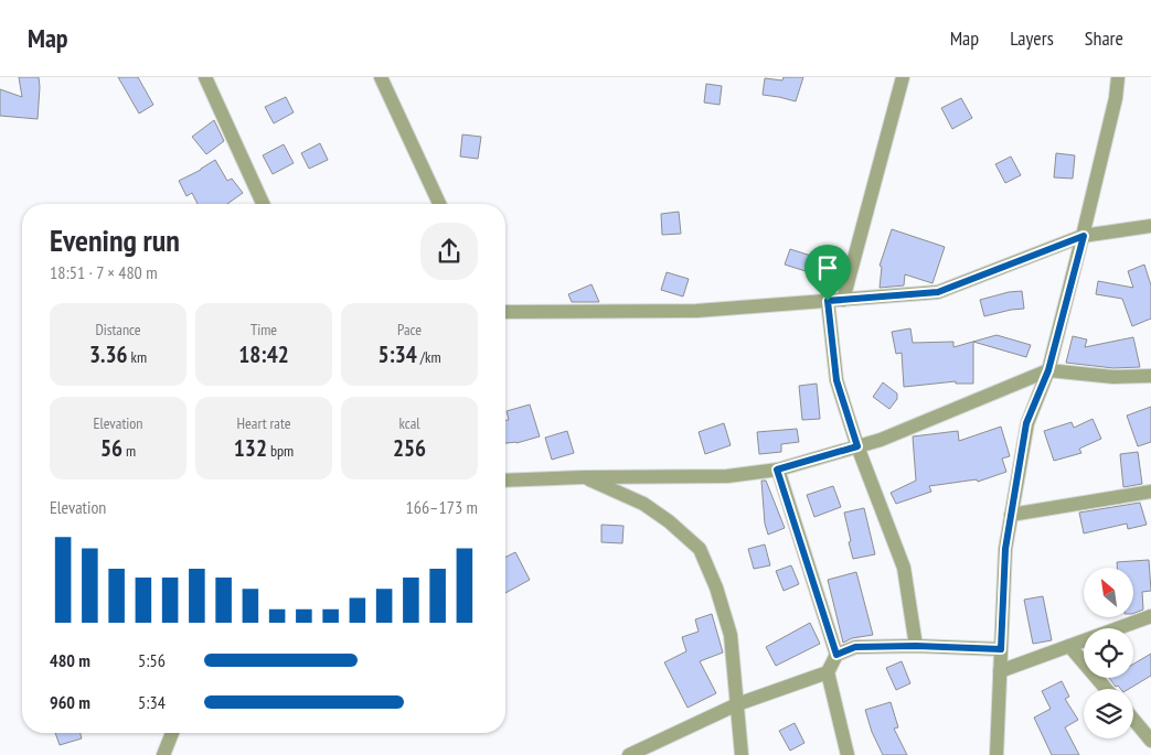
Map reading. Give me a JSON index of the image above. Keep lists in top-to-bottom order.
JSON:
{
  "north": "top left",
  "page": {
    "header": "Map",
    "nav": ["Map", "Layers", "Share"],
    "heading": ["Evening run", "18:51 · 7 × 480 m"],
    "stats": [
      ["Distance", "3.36 km"],
      ["Time", "18:42"],
      ["Pace", "5:34 /km"],
      ["Elevation", "56 m"],
      ["Heart rate", "132 bpm"],
      ["kcal", "256"]
    ],
    "chart": ["Elevation", "166–173 m"],
    "list": [
      {
        "name": "480 m",
        "note": "5:56"
      },
      {
        "name": "960 m",
        "note": "5:34"
      }
    ]
  }
}
